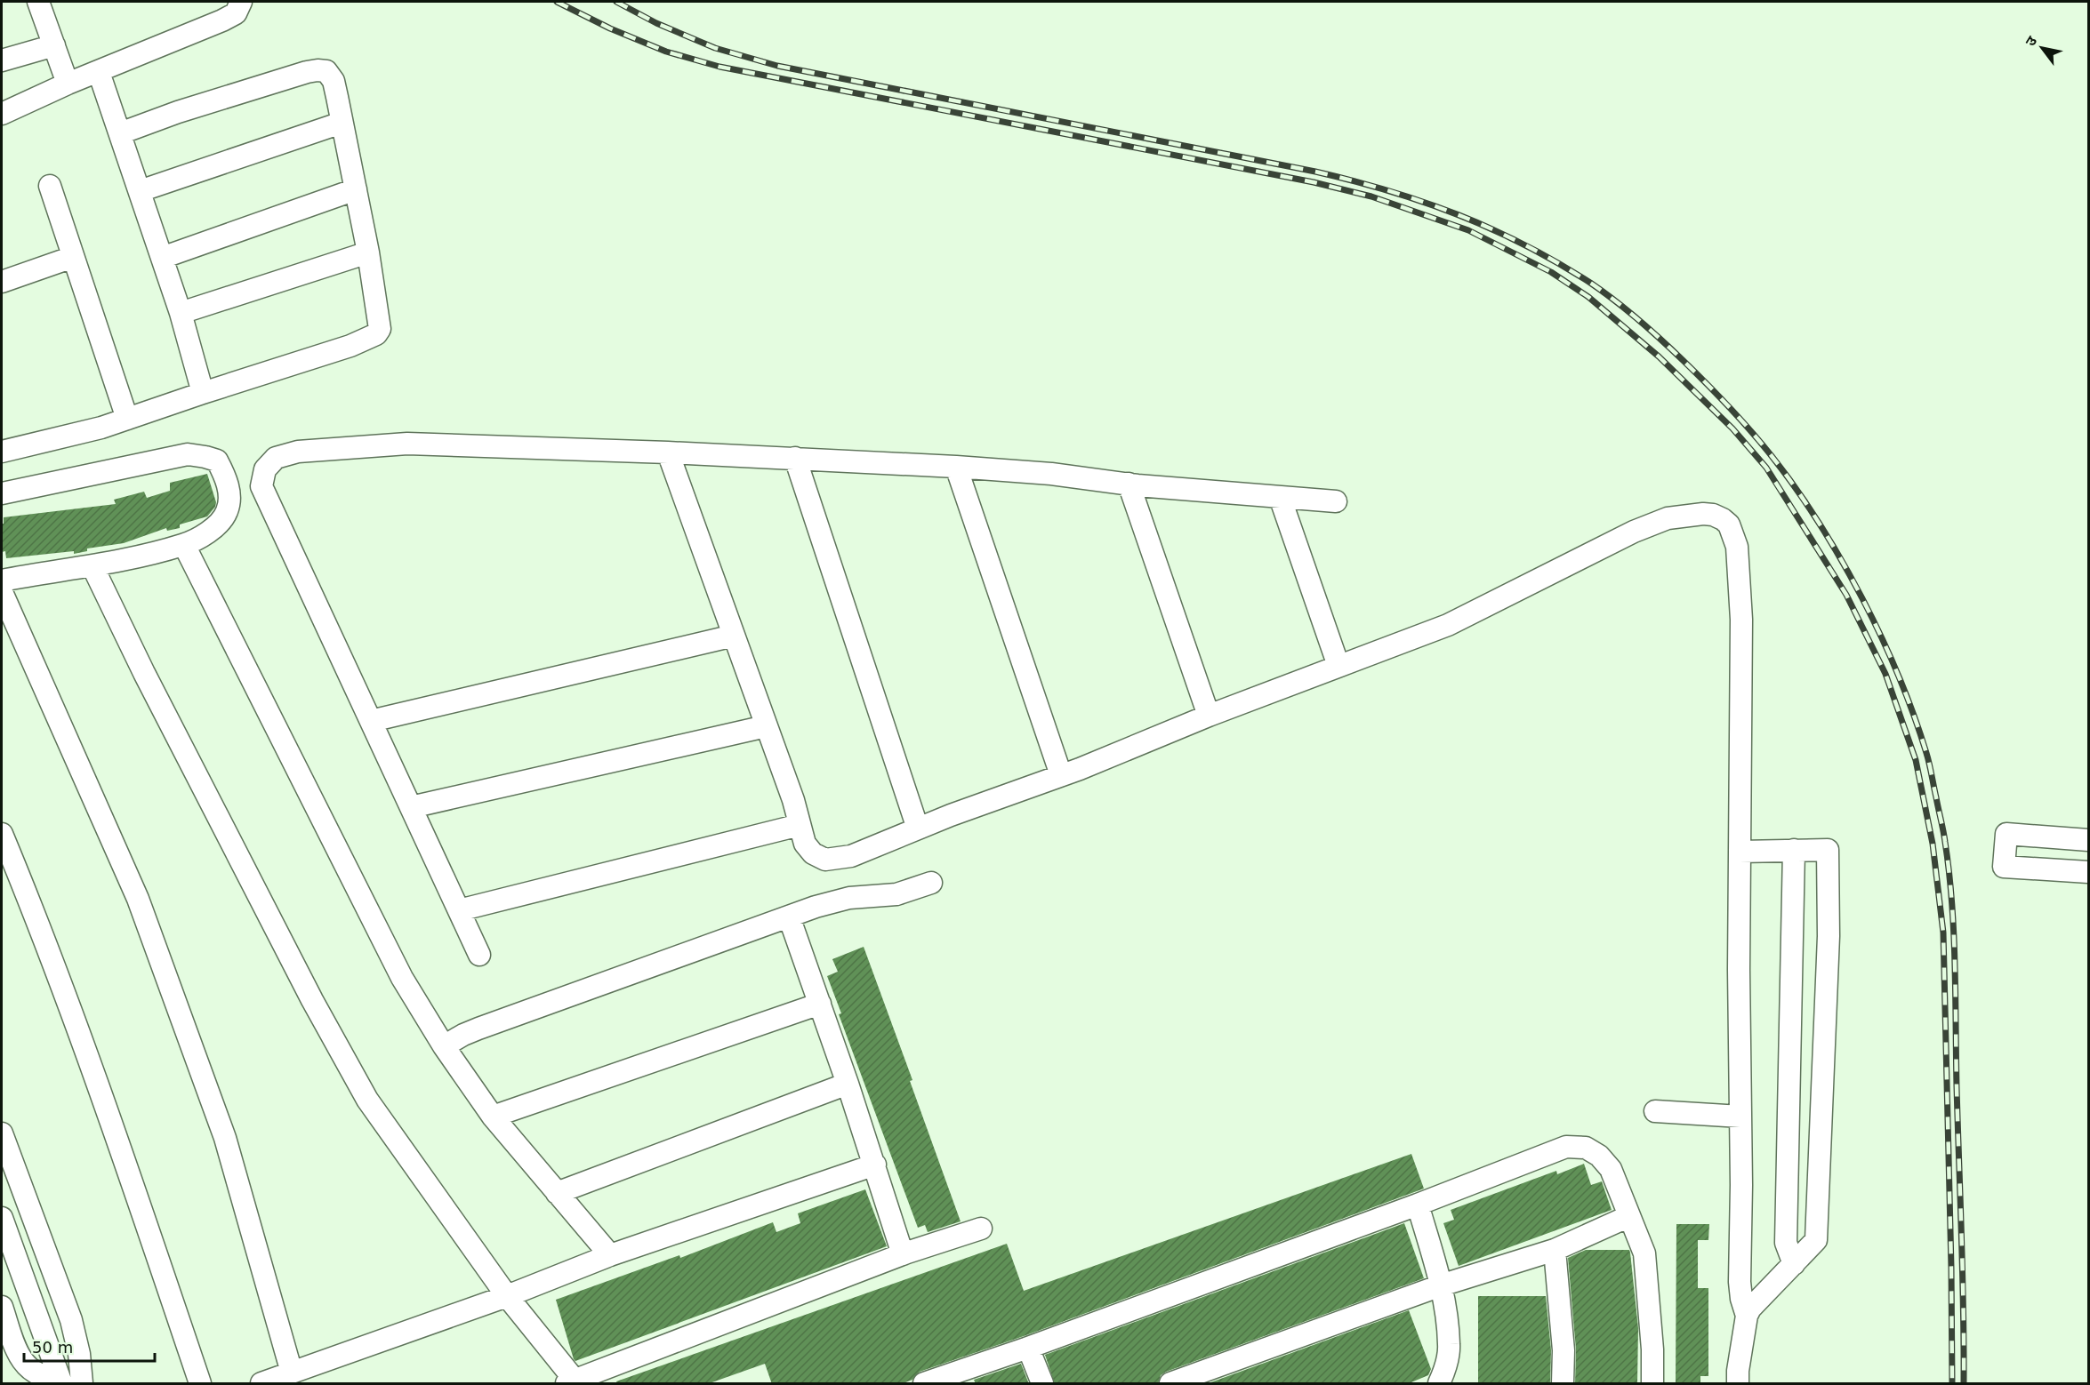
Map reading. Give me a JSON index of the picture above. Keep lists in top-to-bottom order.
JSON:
{
  "scale_bar": "50 m",
  "north": "top left"
}
